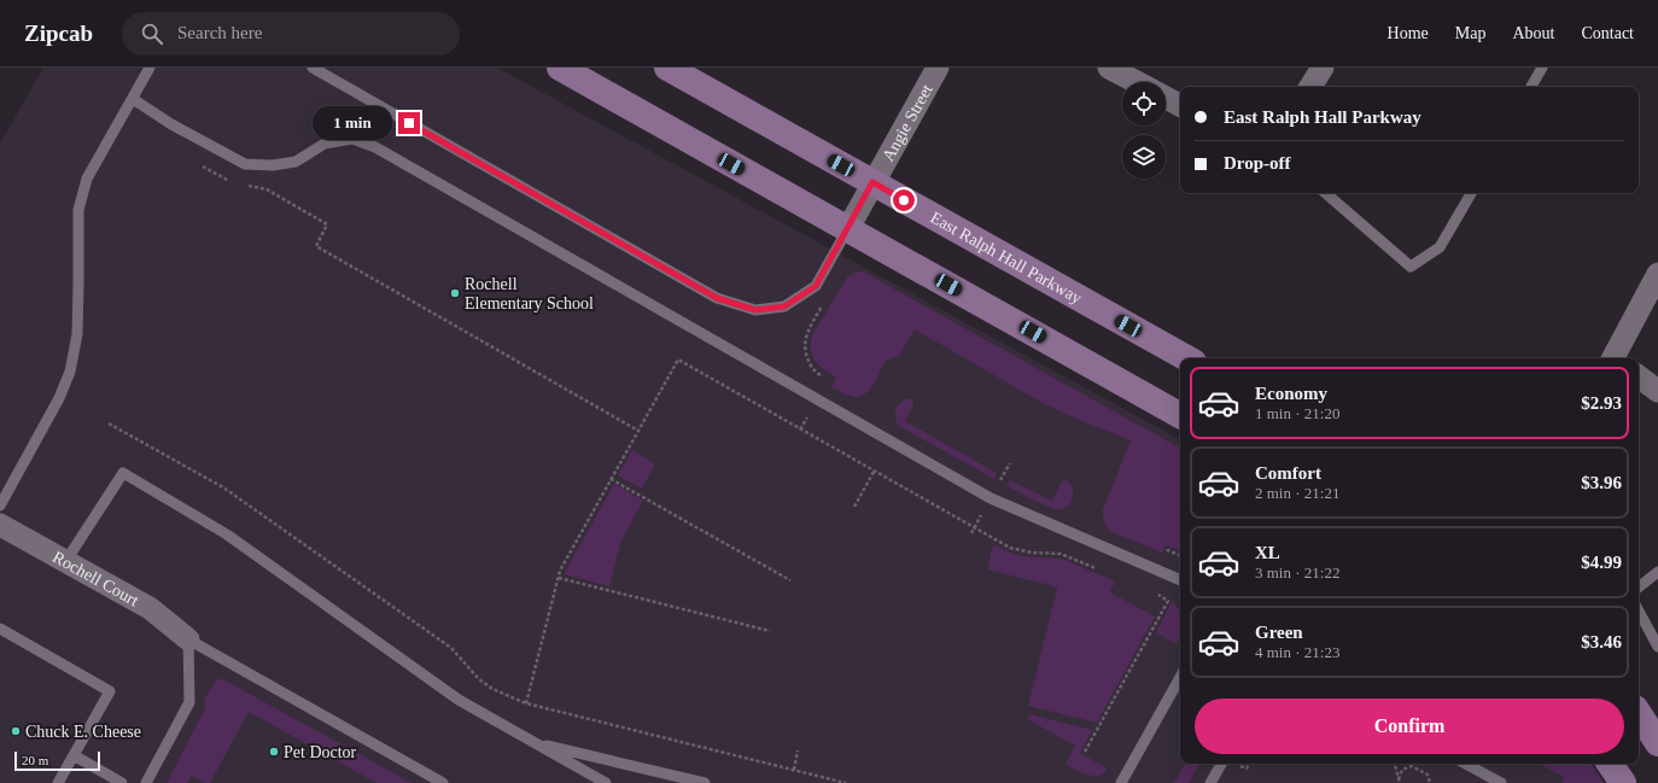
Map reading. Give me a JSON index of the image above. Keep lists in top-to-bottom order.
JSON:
{
  "streets": {
    "main road": ["East Ralph Hall Parkway"],
    "street": ["Angie Street", "Rochell Court"]
  },
  "crossings": [
    ["Angie Street", "East Ralph Hall Parkway"]
  ],
  "places": ["Rochell Elementary School", "Chuck E. Cheese", "Pet Doctor"],
  "scale_bar": "20 m",
  "page": {
    "header": "Zipcab",
    "search": "Search here",
    "nav": [
      "Home",
      "Map",
      "About",
      "Contact"
    ],
    "banner": ["East Ralph Hall Parkway", "Drop-off"],
    "bubble": "1 min",
    "list": [
      {
        "name": "Economy",
        "note": "1 min · 21:20",
        "value": "$2.93"
      },
      {
        "name": "Comfort",
        "note": "2 min · 21:21",
        "value": "$3.96"
      },
      {
        "name": "XL",
        "note": "3 min · 21:22",
        "value": "$4.99"
      },
      {
        "name": "Green",
        "note": "4 min · 21:23",
        "value": "$3.46"
      }
    ],
    "buttons": "Confirm",
    "scale": "20 m"
  }
}
